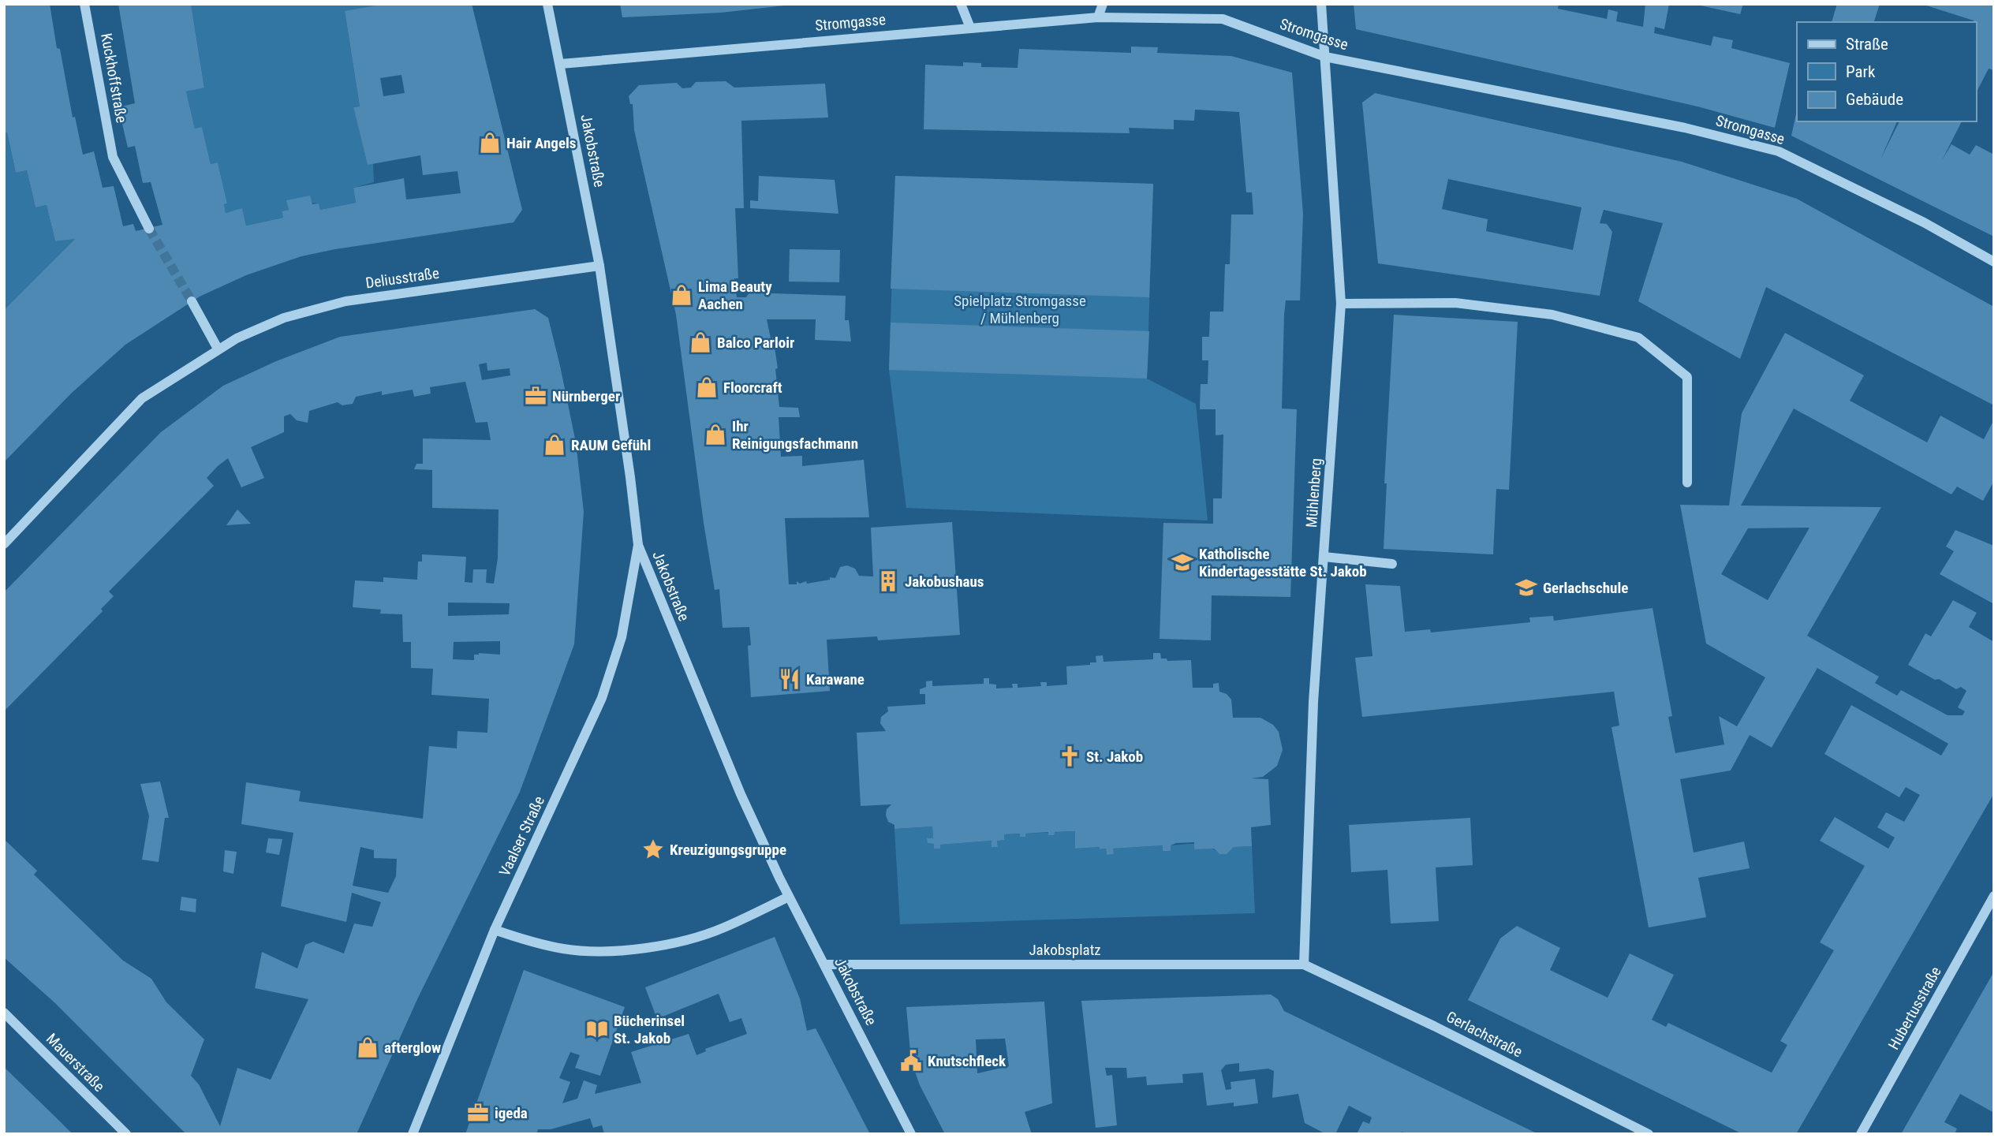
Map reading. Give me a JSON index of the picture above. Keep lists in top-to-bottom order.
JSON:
{
  "streets": {
    "street": [
      "Stromgasse",
      "Kuckhoffstraße",
      "Jakobstraße",
      "Deliusstraße",
      "Mühlenberg",
      "Vaalser Straße",
      "Jakobsplatz",
      "Hubertusstraße",
      "Gerlachstraße",
      "Mauerstraße"
    ]
  },
  "crossings": [
    ["Stromgasse", "Jakobstraße"],
    ["Stromgasse", "Mühlenberg"],
    ["Jakobstraße", "Deliusstraße"],
    ["Jakobstraße", "Vaalser Straße"],
    ["Jakobstraße", "Jakobsplatz"],
    ["Mühlenberg", "Jakobsplatz"],
    ["Mühlenberg", "Gerlachstraße"],
    ["Jakobsplatz", "Gerlachstraße"]
  ],
  "parks": ["Spielplatz Stromgasse / Mühlenberg"],
  "places": {
    "shop": [
      "Hair Angels",
      "Lima Beauty Aachen",
      "Balco Parloir",
      "Floorcraft",
      "Ihr Reinigungsfachmann",
      "RAUM Gefühl",
      "afterglow"
    ],
    "office": ["Nürnberger", "igeda"],
    "school or university": ["Katholische Kindertagesstätte St. Jakob", "Gerlachschule"],
    "building": ["Jakobushaus"],
    "restaurant": ["Karawane"],
    "church": ["St. Jakob"],
    "place": ["Kreuzigungsgruppe"],
    "library": ["Bücherinsel St. Jakob"],
    "public building": ["Knutschfleck"]
  },
  "legend": ["Straße", "Park", "Gebäude"]
}
